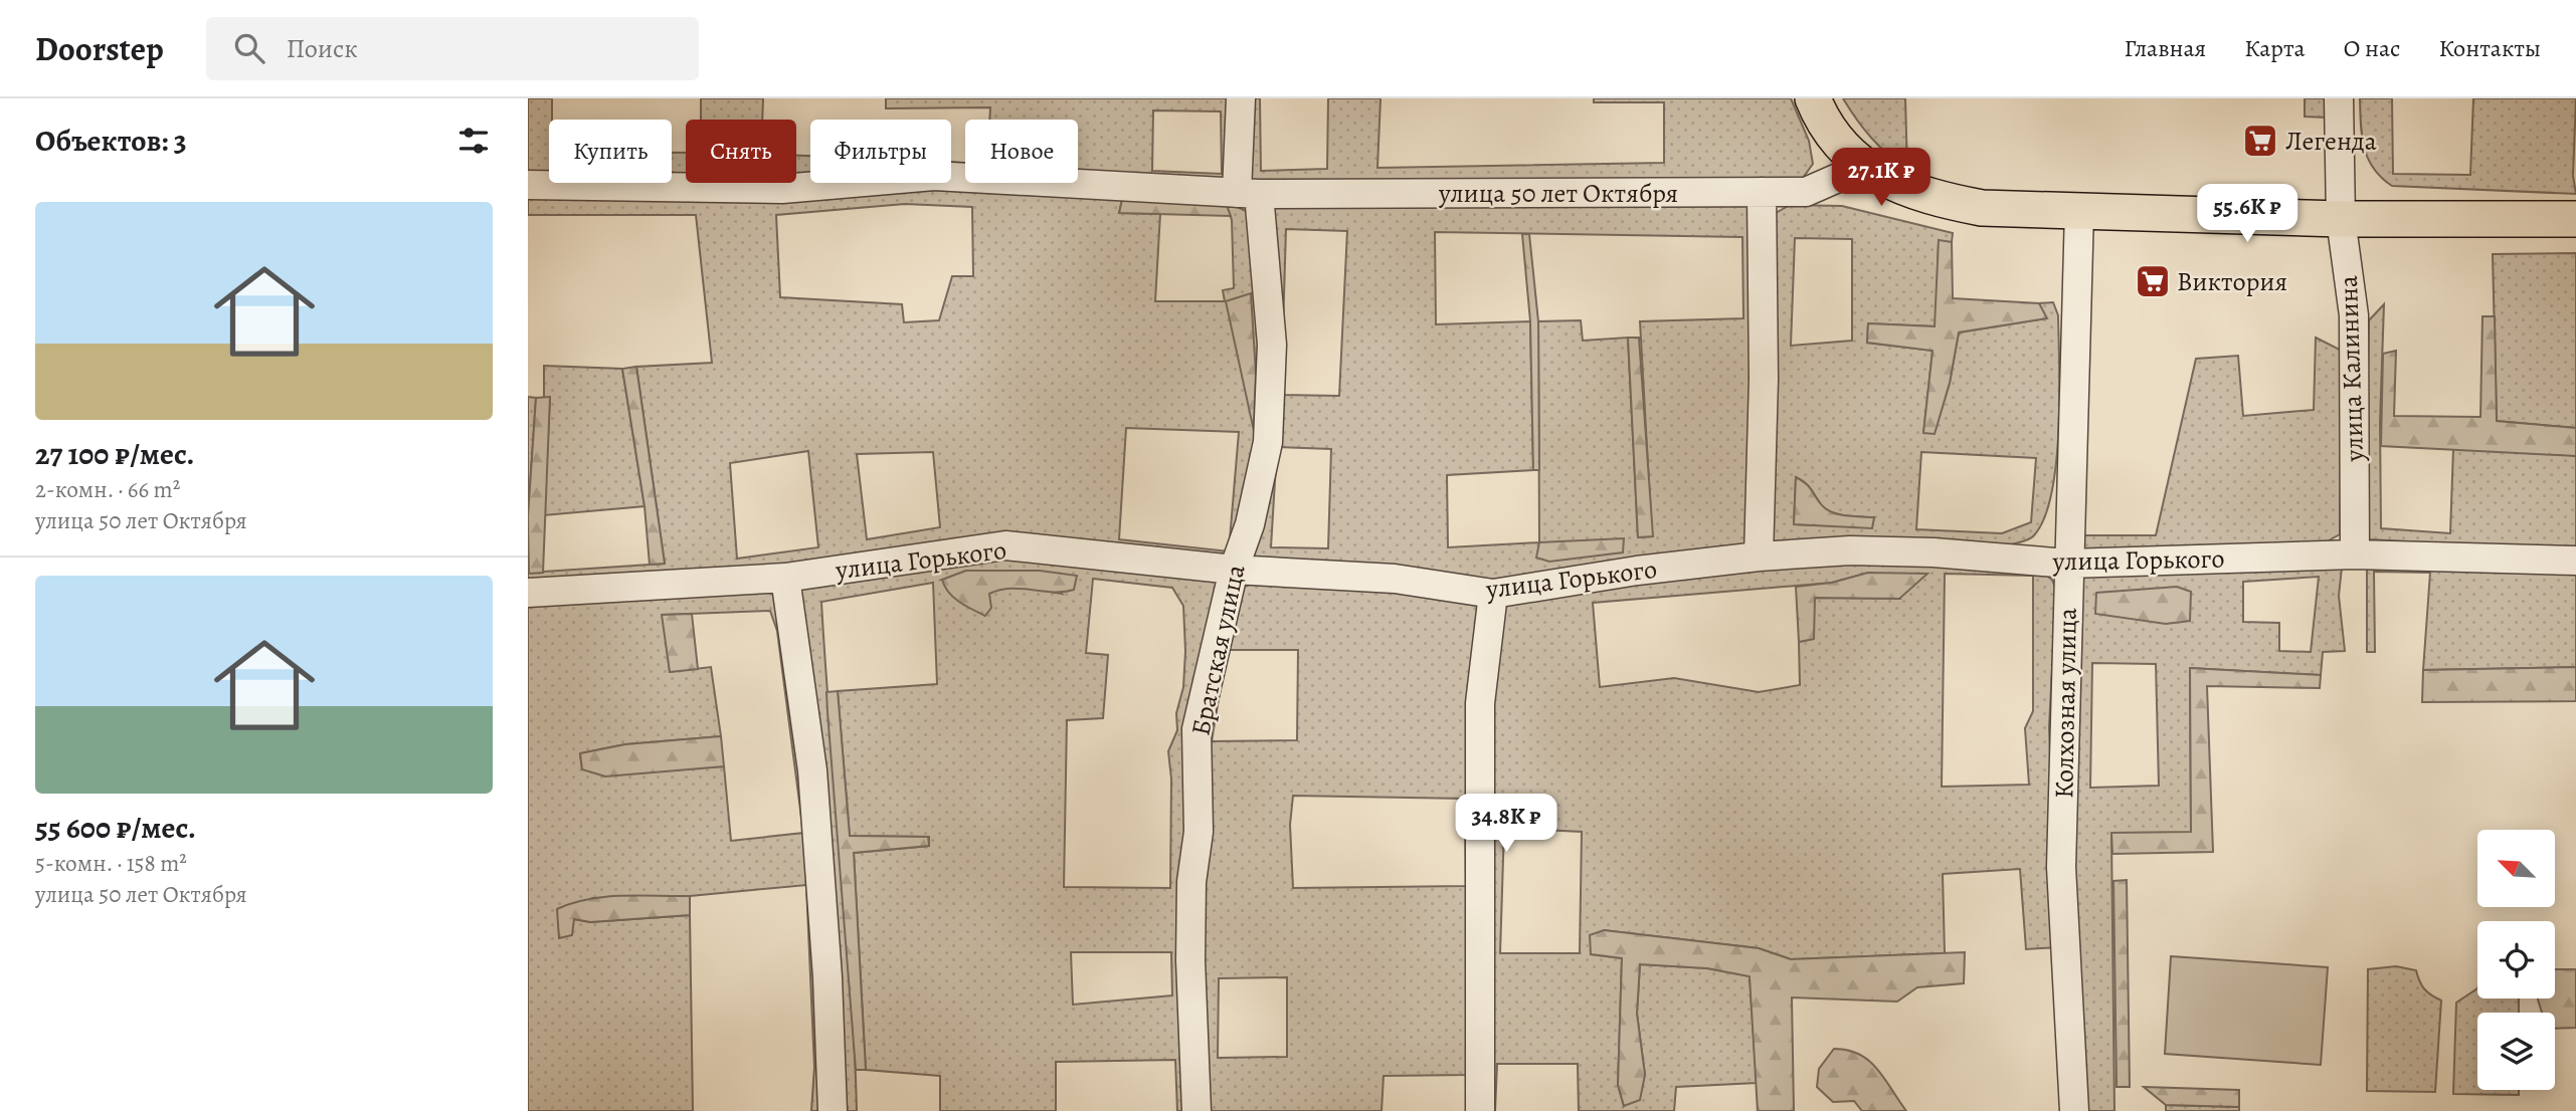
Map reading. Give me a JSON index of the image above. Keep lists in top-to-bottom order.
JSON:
{
  "streets": {
    "street": [
      "улица 50 лет Октября",
      "улица Калинина",
      "улица Горького",
      "Братская улица",
      "Колхозная улица"
    ]
  },
  "crossings": [
    ["улица 50 лет Октября", "Братская улица"],
    ["улица Калинина", "улица Горького"],
    ["улица Горького", "Братская улица"],
    ["улица Горького", "Колхозная улица"]
  ],
  "places": {
    "supermarket": ["Легенда", "Виктория"]
  },
  "north": "top left",
  "page": {
    "header": "Doorstep",
    "search": "Поиск",
    "nav": [
      "Главная",
      "Карта",
      "О нас",
      "Контакты"
    ],
    "heading": "Объектов: 3",
    "chip": [
      "Купить",
      "Снять",
      "Фильтры",
      "Новое"
    ],
    "price": ["27.1K ₽", "55.6K ₽", "34.8K ₽"],
    "list": [
      {
        "name": "27 100 ₽/мес.",
        "note": "2-комн. · 66 m² · улица 50 лет Октября"
      },
      {
        "name": "55 600 ₽/мес.",
        "note": "5-комн. · 158 m² · улица 50 лет Октября"
      }
    ]
  }
}
